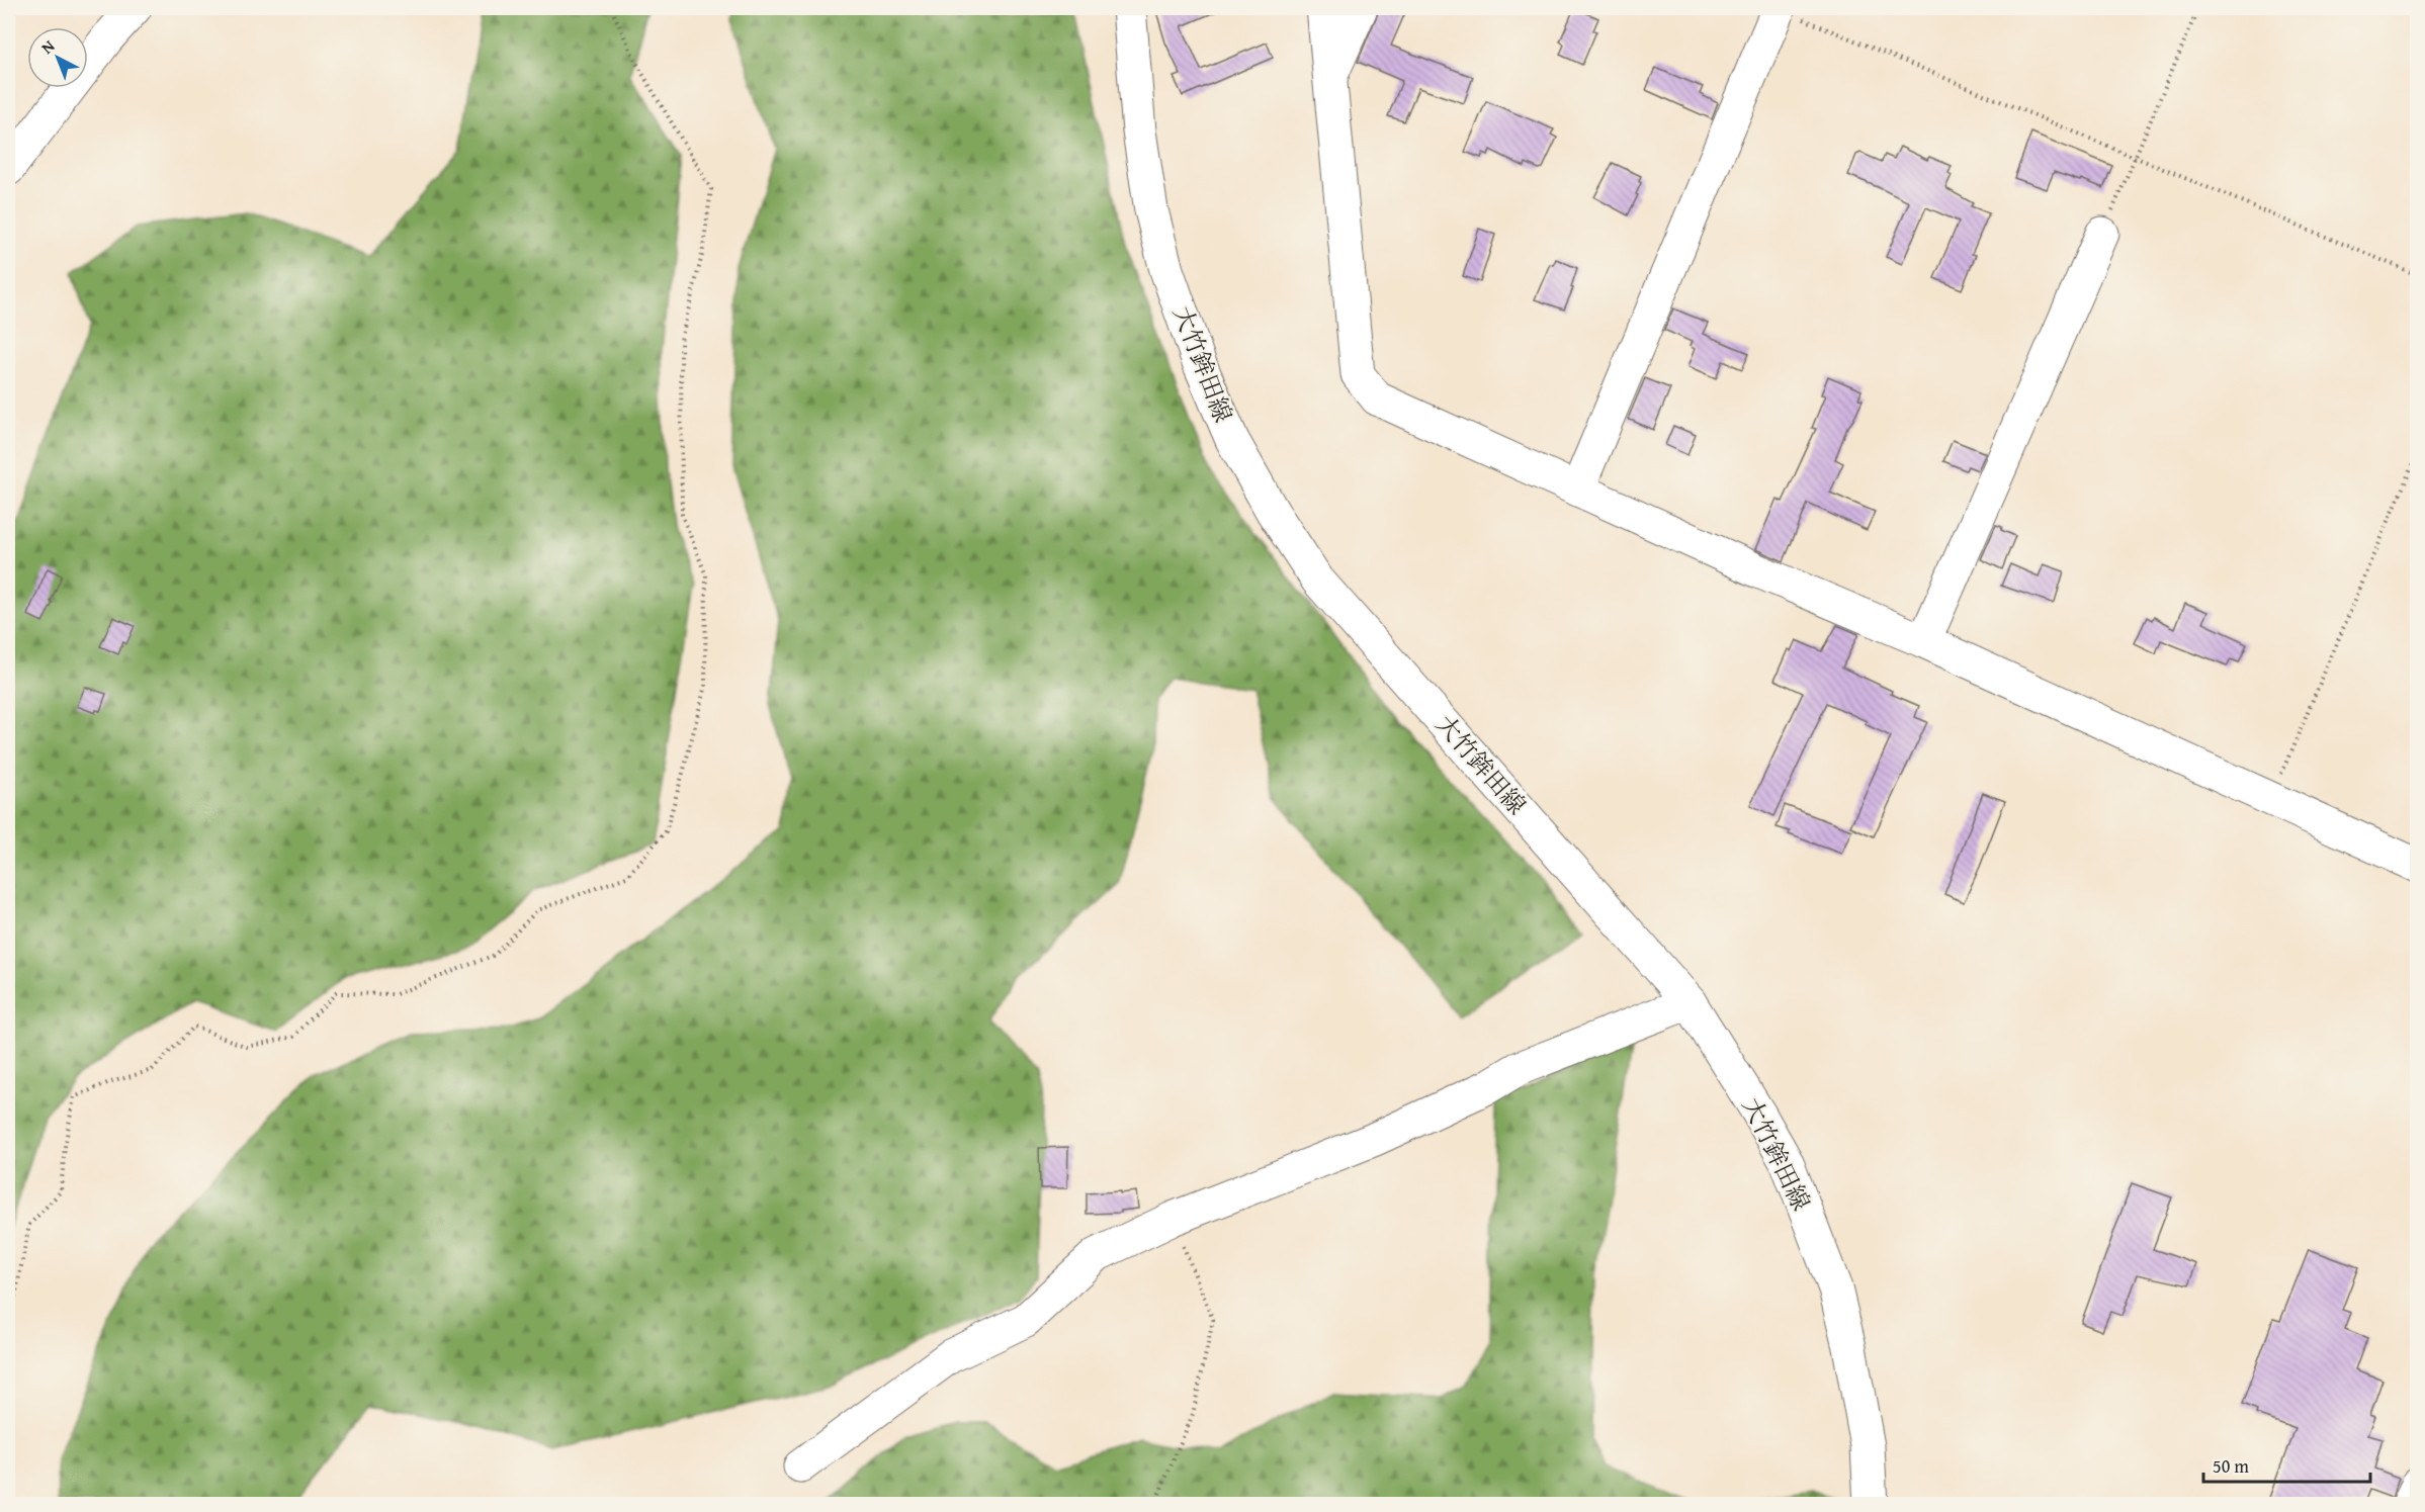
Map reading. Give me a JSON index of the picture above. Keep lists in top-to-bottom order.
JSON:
{
  "streets": {
    "street": ["大竹鉾田線"]
  },
  "scale_bar": "50 m",
  "north": "top left"
}
